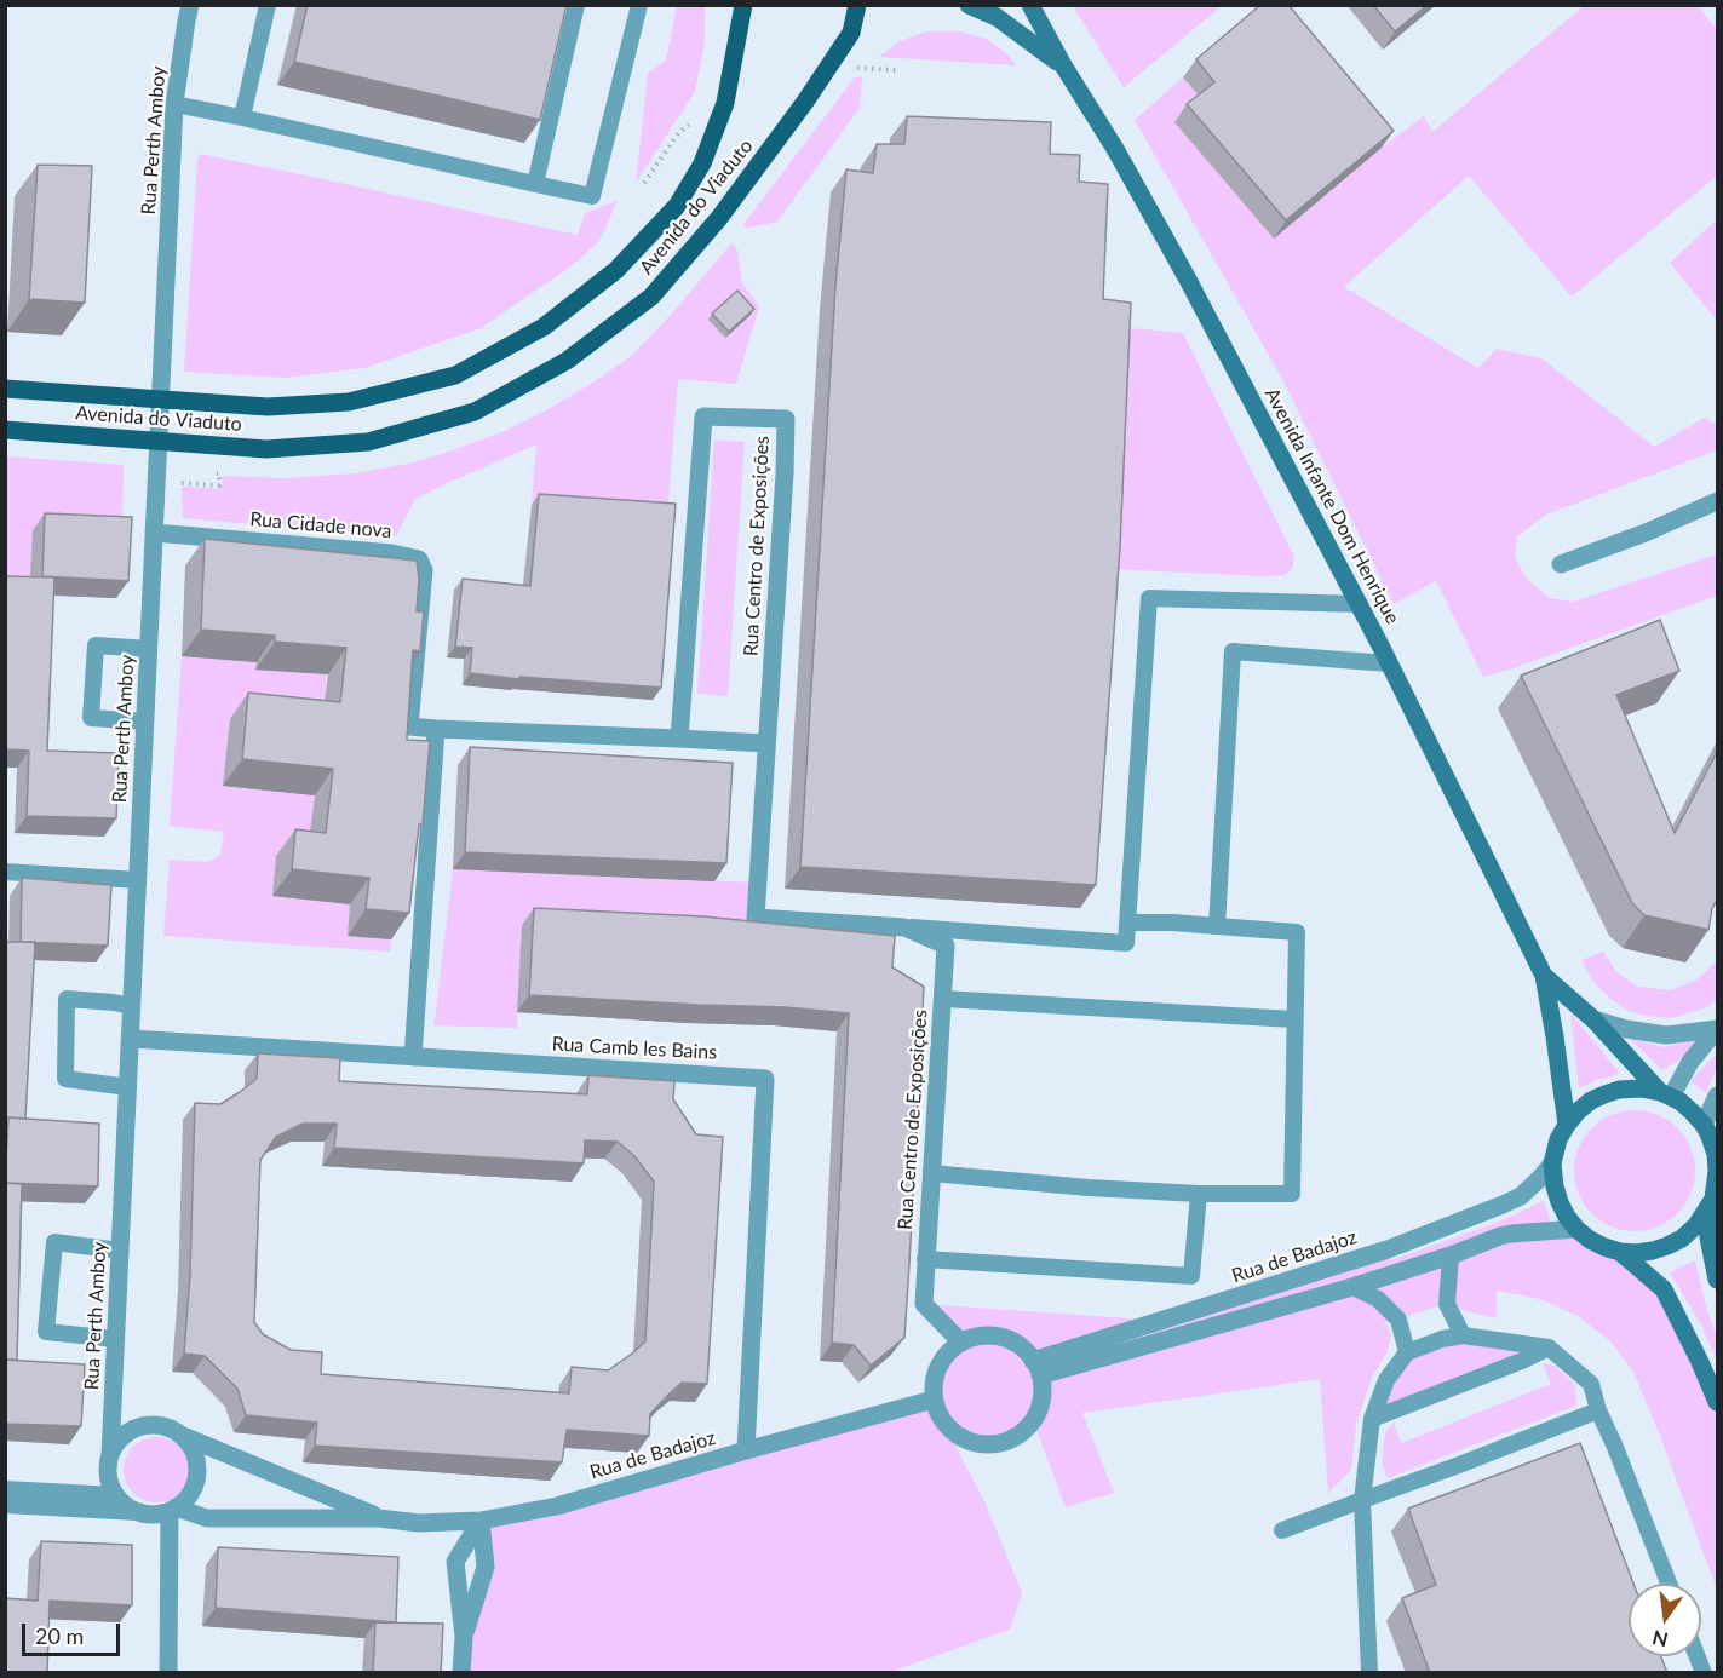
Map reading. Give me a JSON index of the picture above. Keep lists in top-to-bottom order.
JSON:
{
  "streets": {
    "main road": ["Avenida do Viaduto", "Avenida Infante Dom Henrique"],
    "street": [
      "Rua Perth Amboy",
      "Rua Cidade nova",
      "Rua Centro de Exposições",
      "Rua Camb les Bains",
      "Rua de Badajoz"
    ]
  },
  "crossings": [
    ["Rua Perth Amboy", "Rua Cidade nova"],
    ["Rua Perth Amboy", "Rua Camb les Bains"],
    ["Avenida Infante Dom Henrique", "Rua de Badajoz"],
    ["Rua Centro de Exposições", "Rua de Badajoz"],
    ["Rua Camb les Bains", "Rua de Badajoz"]
  ],
  "scale_bar": "20 m",
  "north": "bottom"
}
